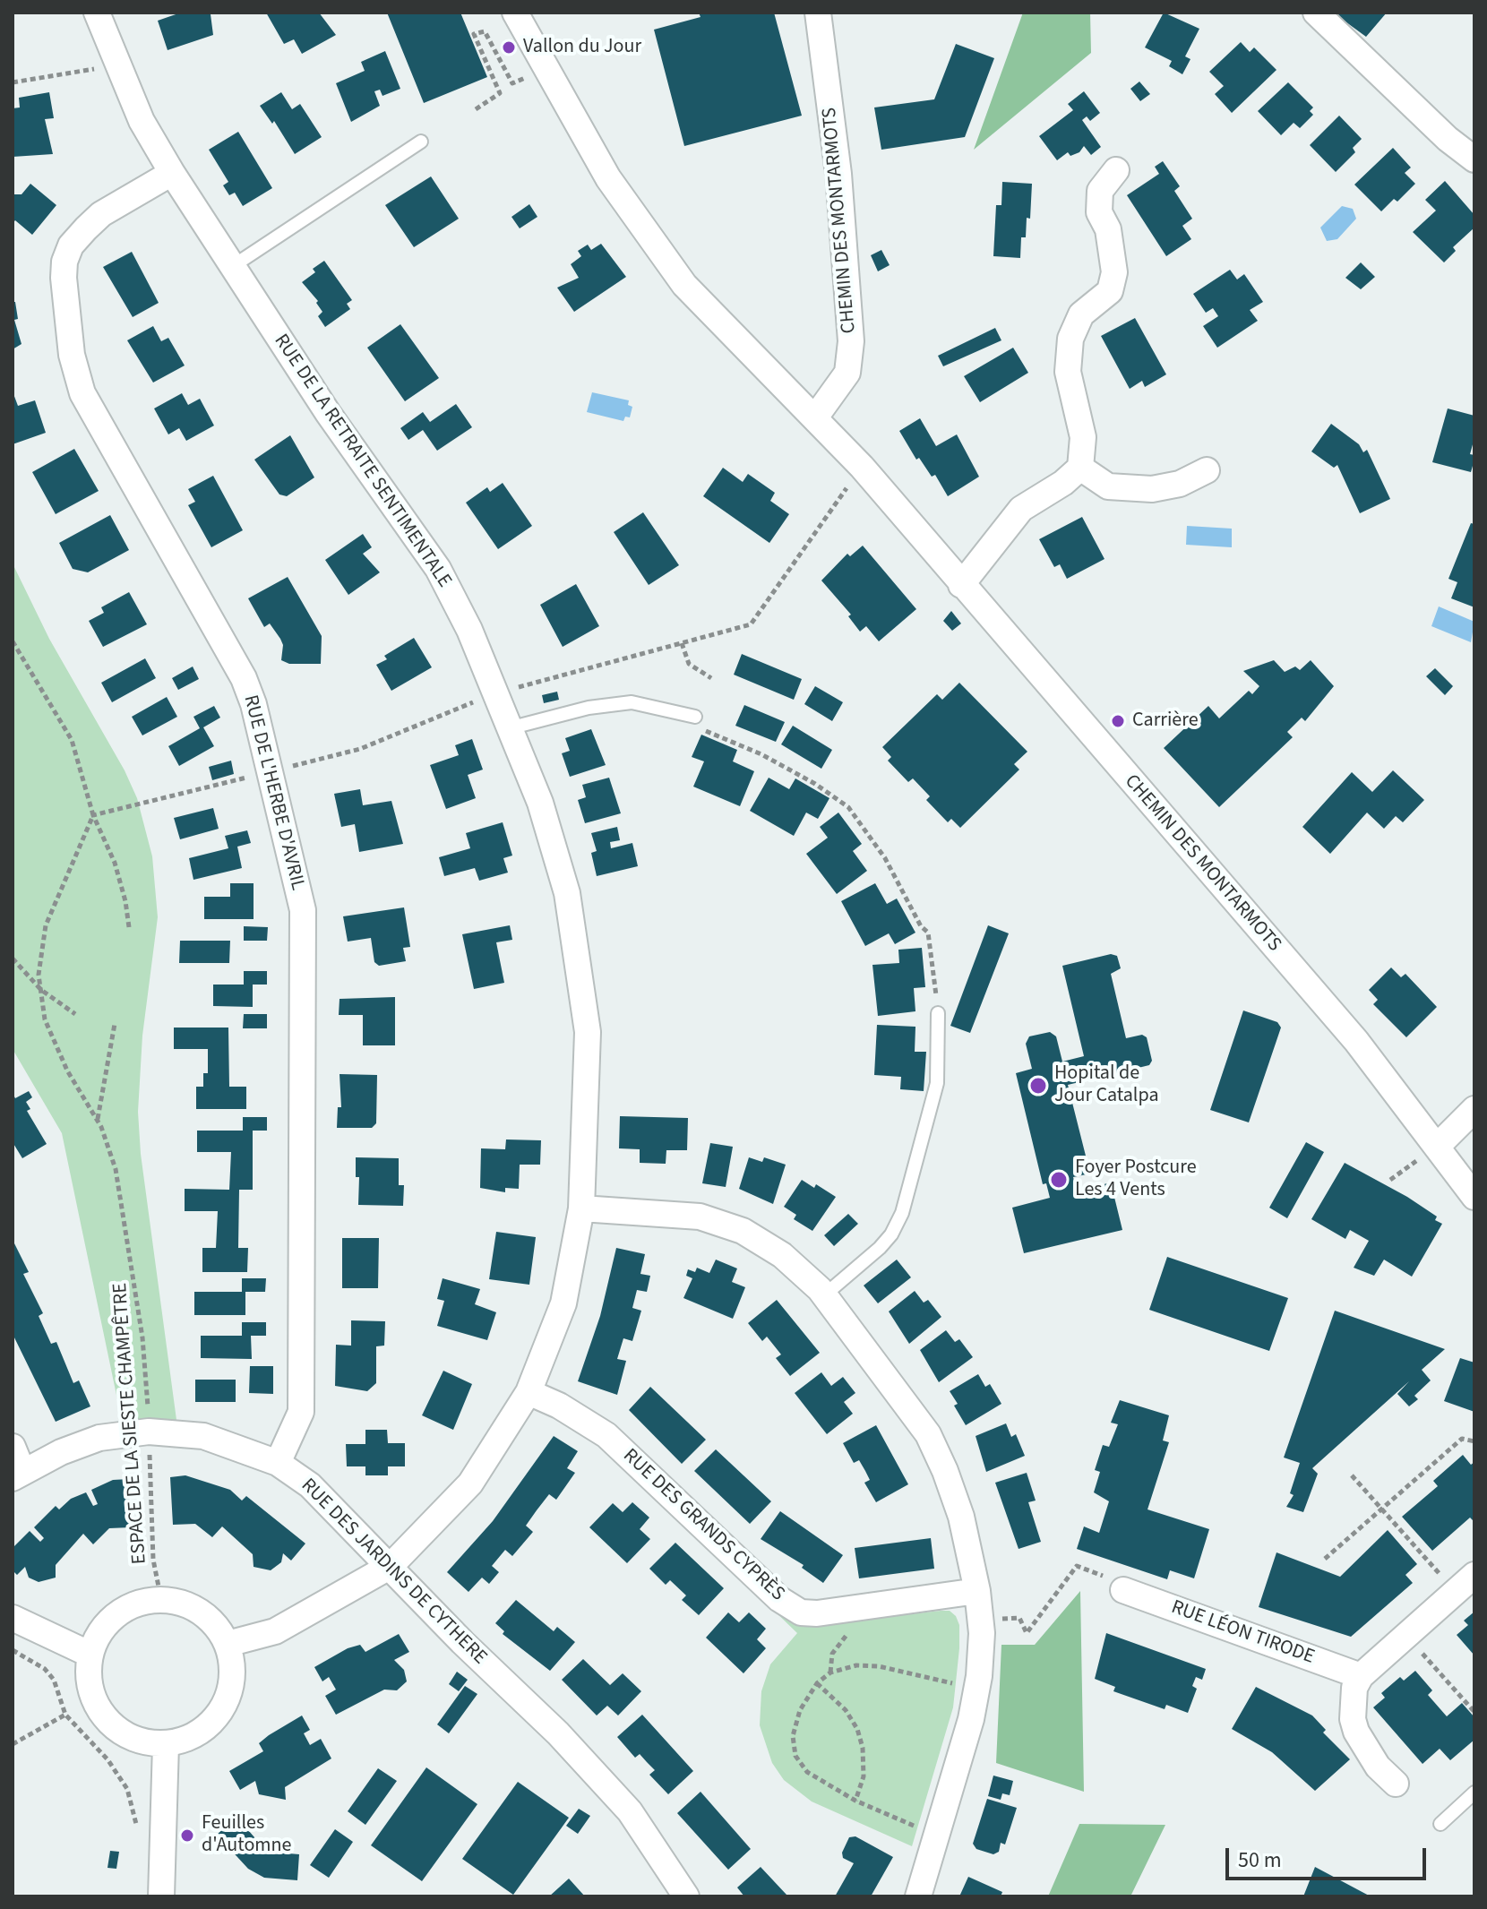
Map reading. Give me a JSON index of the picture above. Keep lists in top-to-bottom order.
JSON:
{
  "streets": {
    "street": [
      "CHEMIN DES MONTARMOTS",
      "RUE DE LA RETRAITE SENTIMENTALE",
      "RUE DE L'HERBE D'AVRIL",
      "RUE DES GRANDS CYPRÈS",
      "RUE DES JARDINS DE CYTHERE",
      "RUE LÉON TIRODE"
    ],
    "path": ["ESPACE DE LA SIESTE CHAMPÊTRE"]
  },
  "crossings": [
    ["RUE DE LA RETRAITE SENTIMENTALE", "RUE DE L'HERBE D'AVRIL"],
    ["RUE DE LA RETRAITE SENTIMENTALE", "ESPACE DE LA SIESTE CHAMPÊTRE"],
    ["RUE DE LA RETRAITE SENTIMENTALE", "RUE DES GRANDS CYPRÈS"],
    ["RUE DE LA RETRAITE SENTIMENTALE", "RUE DES JARDINS DE CYTHERE"],
    ["RUE DE L'HERBE D'AVRIL", "RUE DES JARDINS DE CYTHERE"],
    ["ESPACE DE LA SIESTE CHAMPÊTRE", "RUE DES JARDINS DE CYTHERE"]
  ],
  "places": [
    "Vallon du Jour",
    "Carrière",
    "Hopital de Jour Catalpa",
    "Foyer Postcure Les 4 Vents",
    "Feuilles d'Automne"
  ],
  "scale_bar": "50 m"
}
